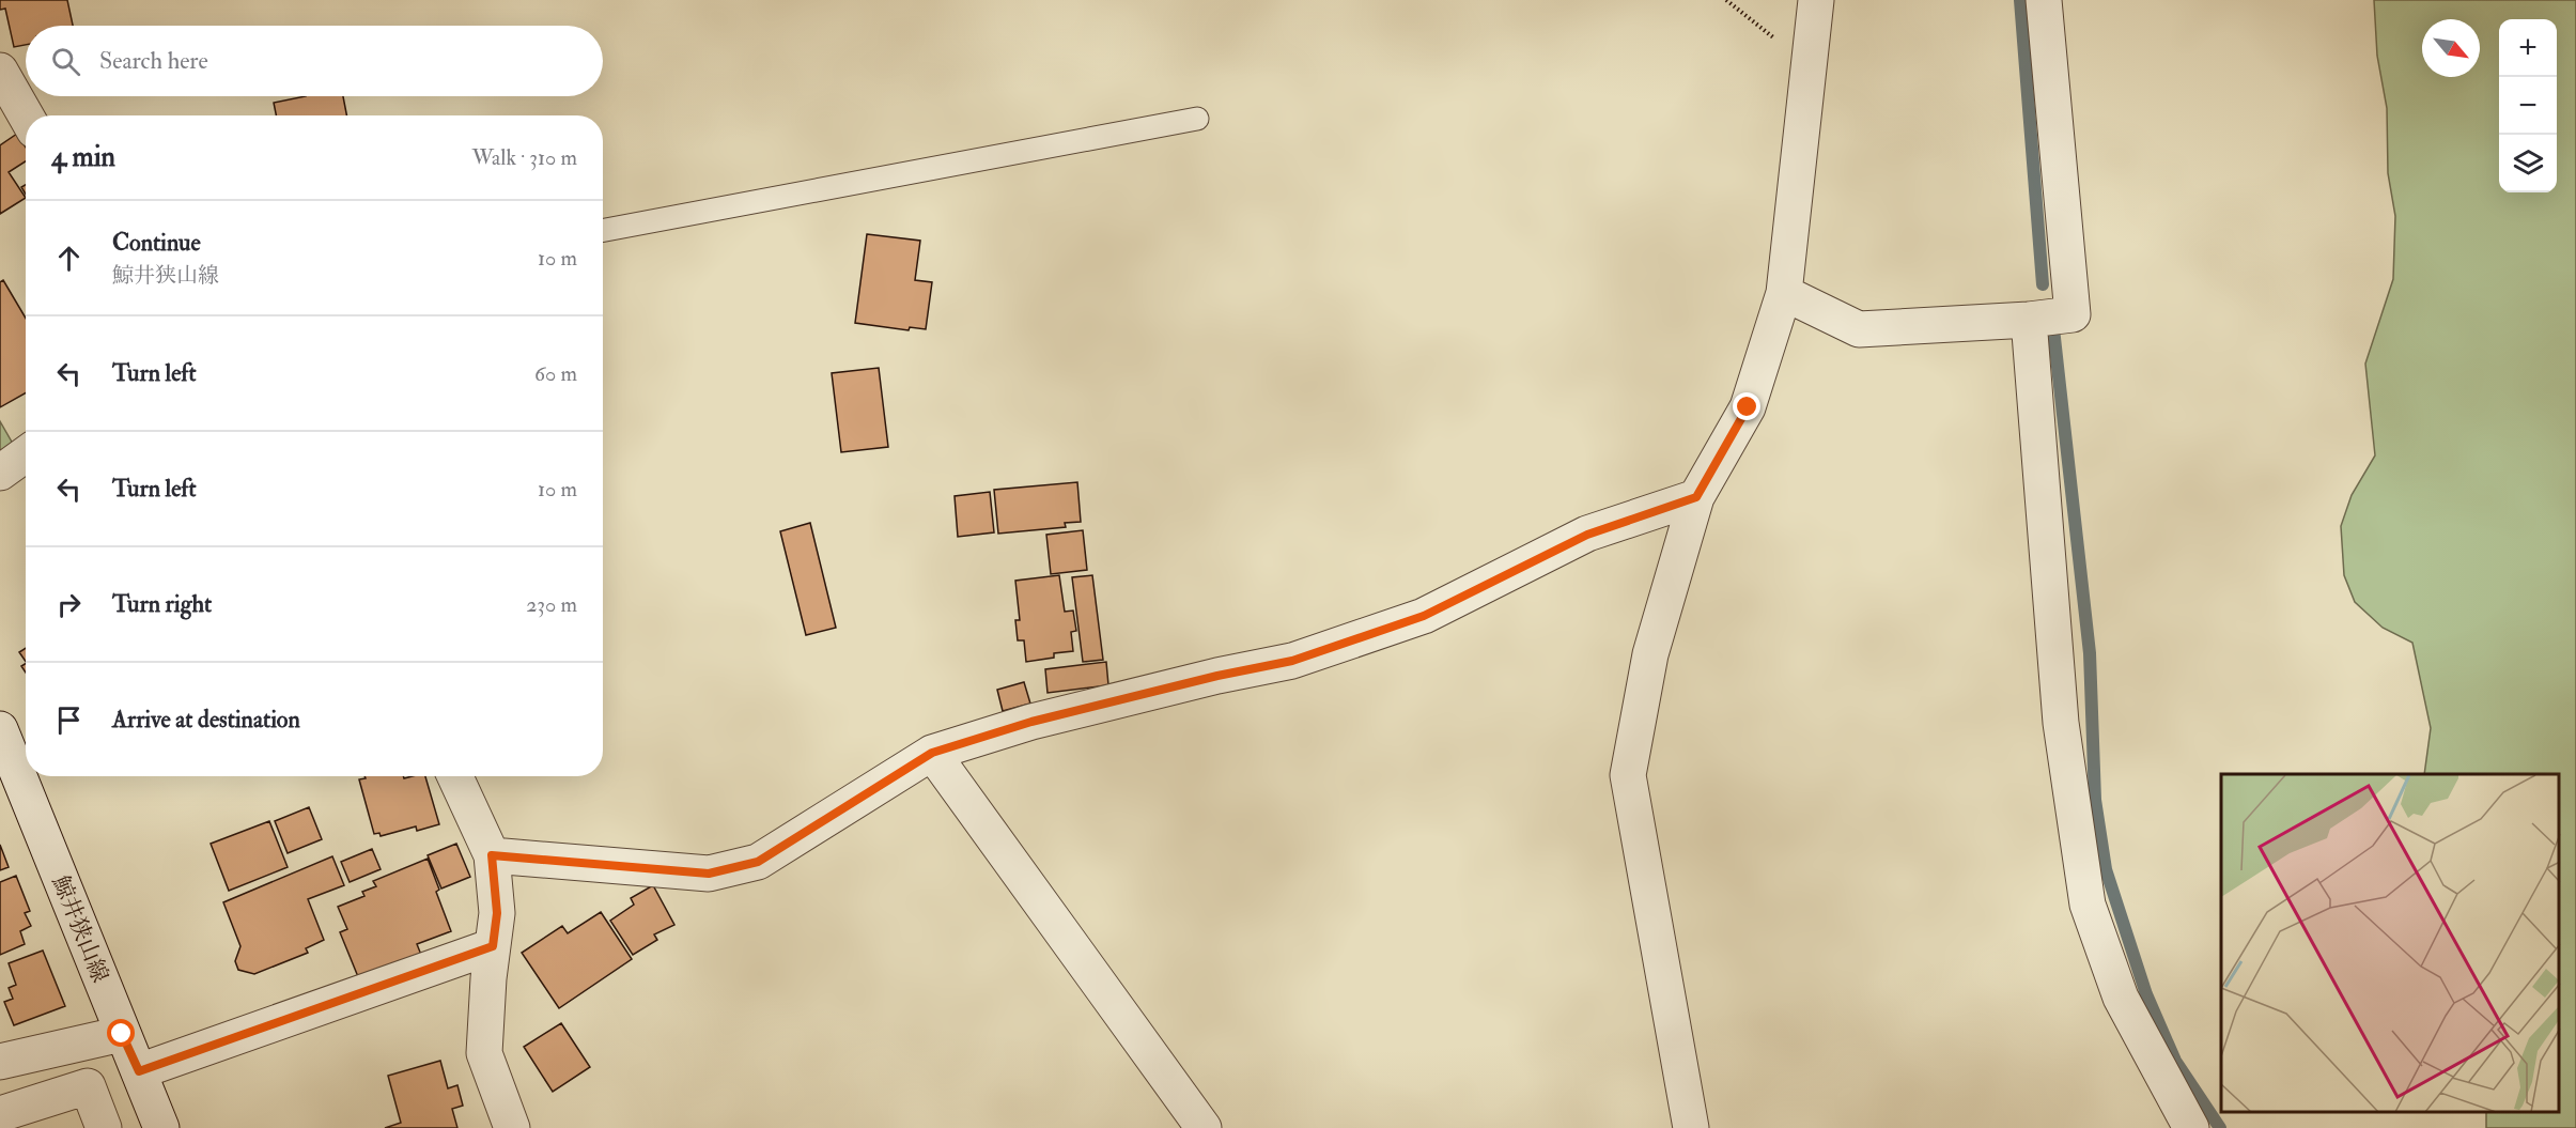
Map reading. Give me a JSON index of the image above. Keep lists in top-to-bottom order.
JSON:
{
  "streets": {
    "street": ["鯨井狭山線"]
  },
  "north": "bottom right",
  "page": {
    "map_buttons": ["+", "−"],
    "search": "Search here",
    "heading": ["4 min", "Walk · 310 m"],
    "list": [
      ["Continue", "鯨井狭山線", "10 m"],
      ["Turn left", "60 m"],
      ["Turn left", "10 m"],
      ["Turn right", "230 m"],
      "Arrive at destination"
    ]
  }
}
